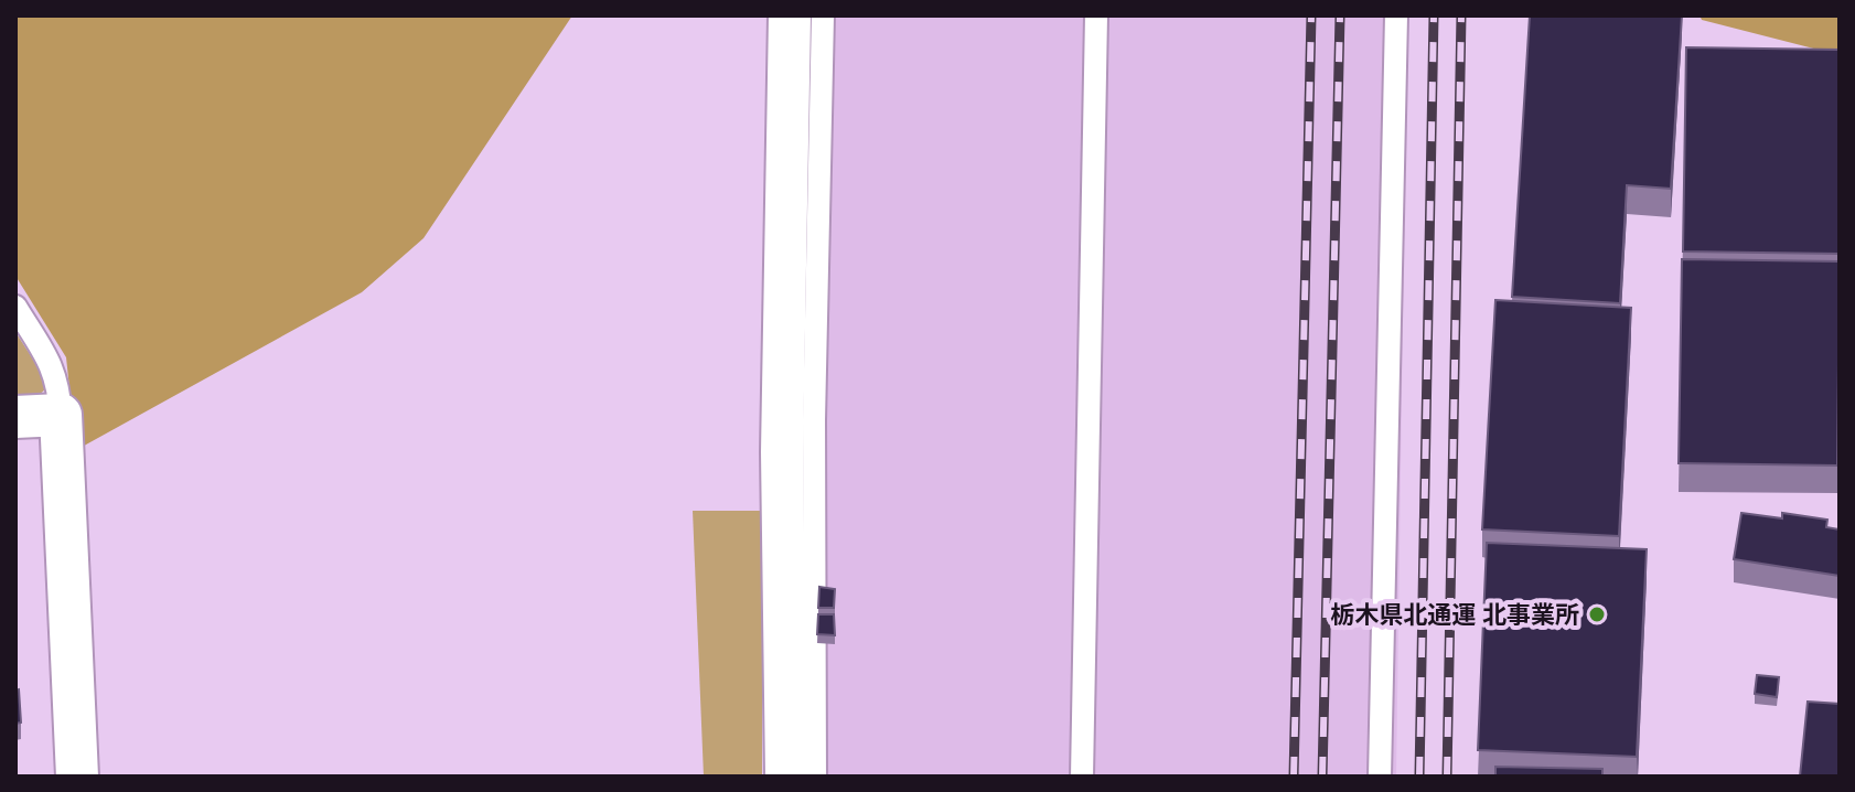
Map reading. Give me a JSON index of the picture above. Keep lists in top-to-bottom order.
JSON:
{
  "places": ["栃木県北通運 北事業所"]
}
